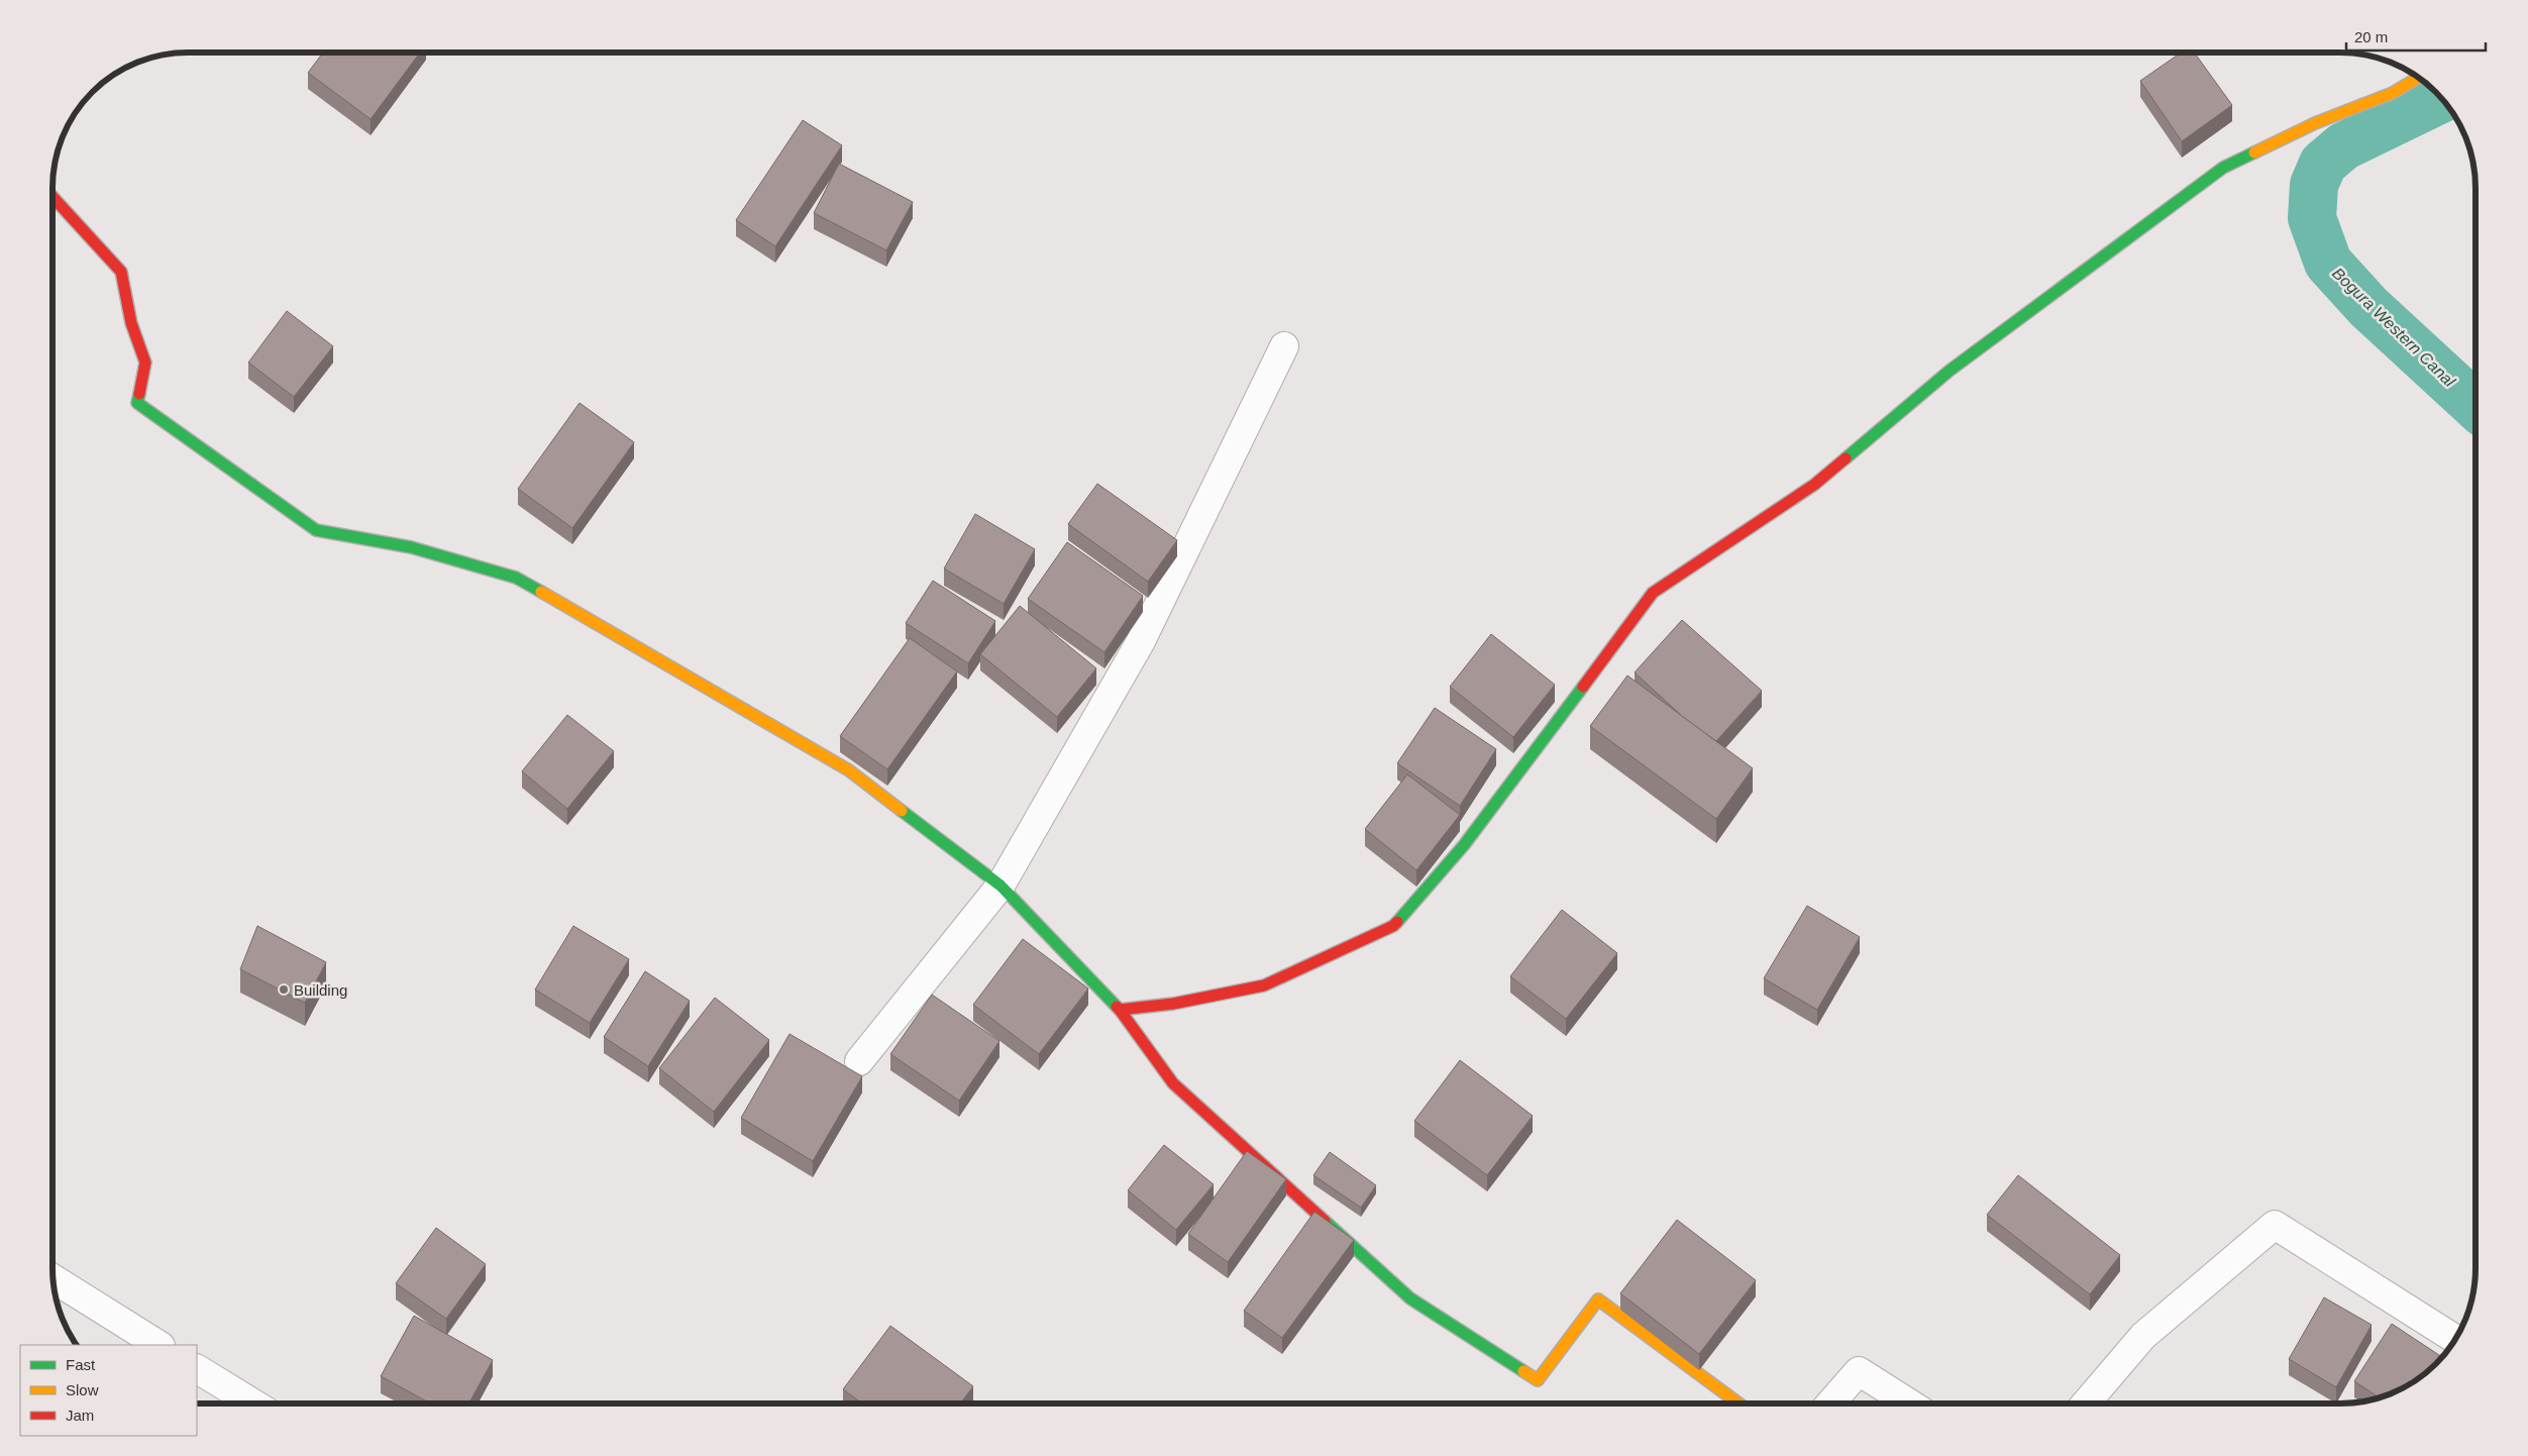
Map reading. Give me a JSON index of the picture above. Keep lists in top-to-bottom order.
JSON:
{
  "water": ["Bogura Western Canal"],
  "places": ["Building"],
  "legend": ["Fast", "Slow", "Jam"],
  "scale_bar": "20 m"
}
